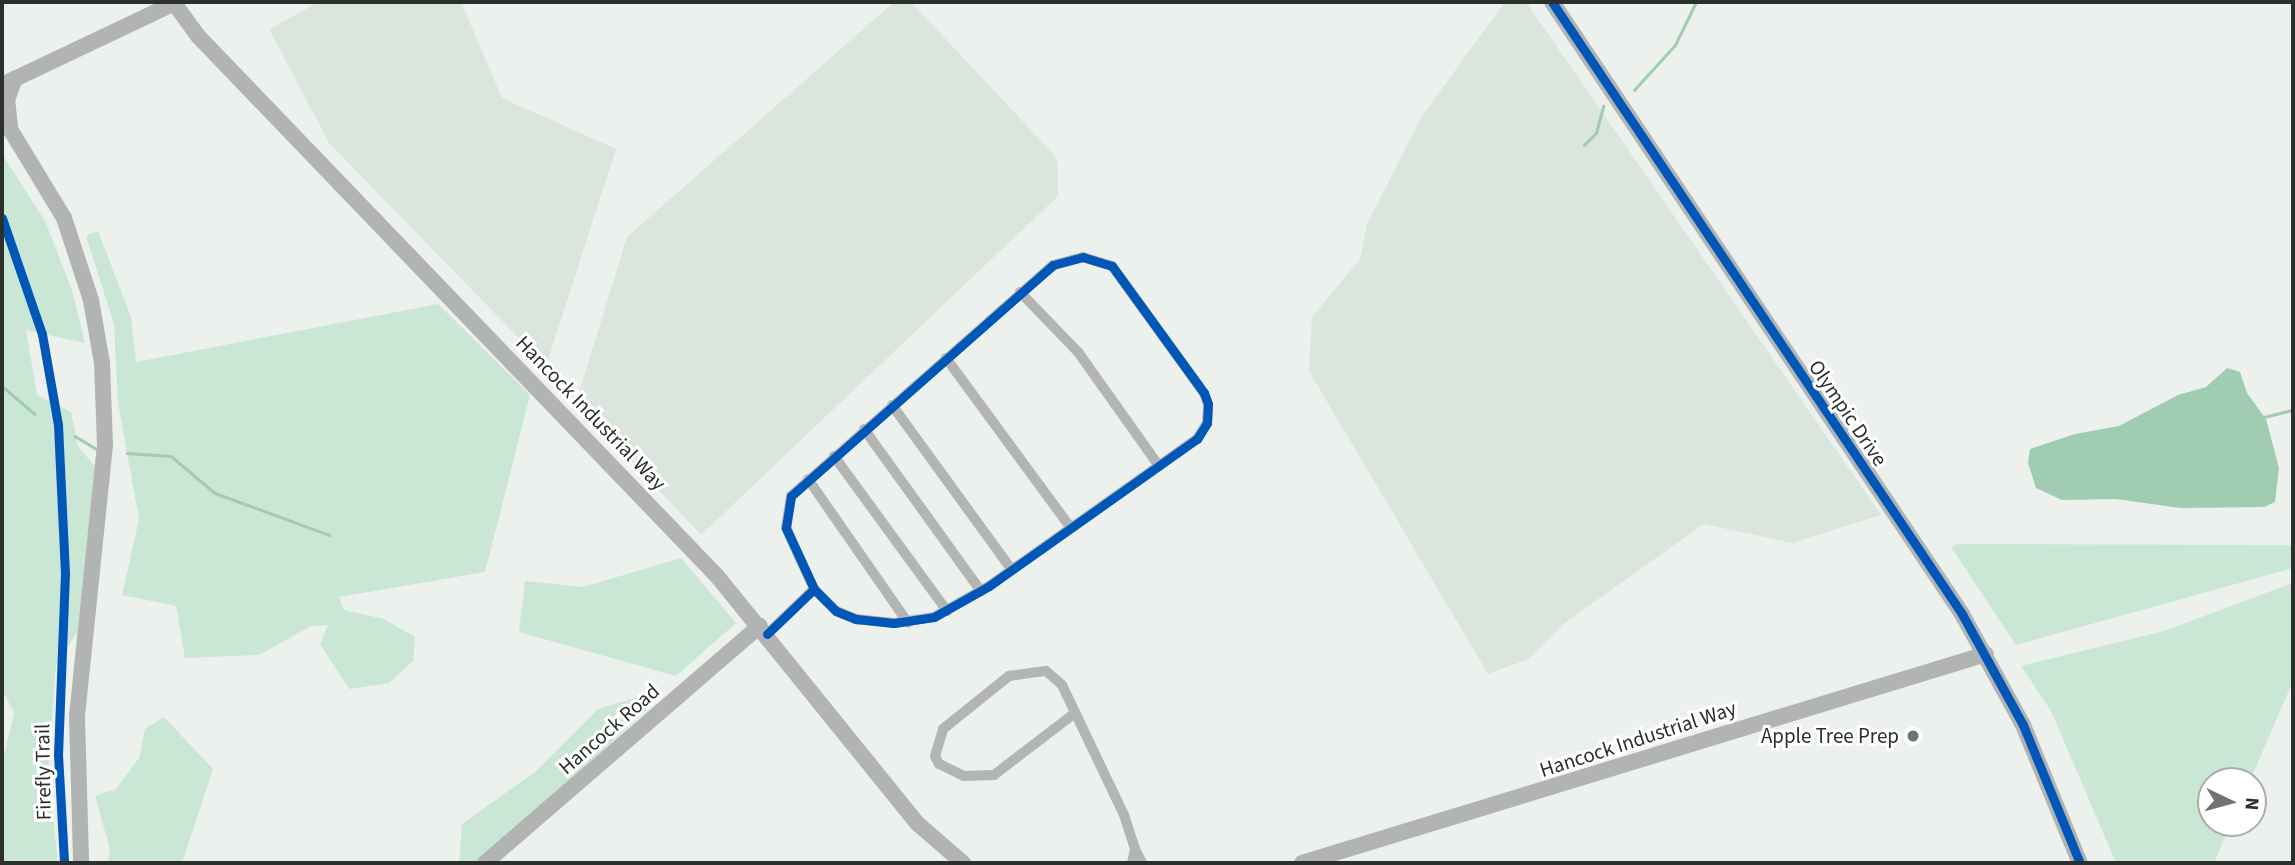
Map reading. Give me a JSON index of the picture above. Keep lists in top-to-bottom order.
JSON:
{
  "streets": {
    "street": ["Hancock Industrial Way", "Olympic Drive", "Hancock Road"],
    "cycle path": ["Firefly Trail"]
  },
  "crossings": [
    ["Hancock Industrial Way", "Olympic Drive"],
    ["Hancock Industrial Way", "Hancock Road"]
  ],
  "places": ["Apple Tree Prep"],
  "north": "right"
}
